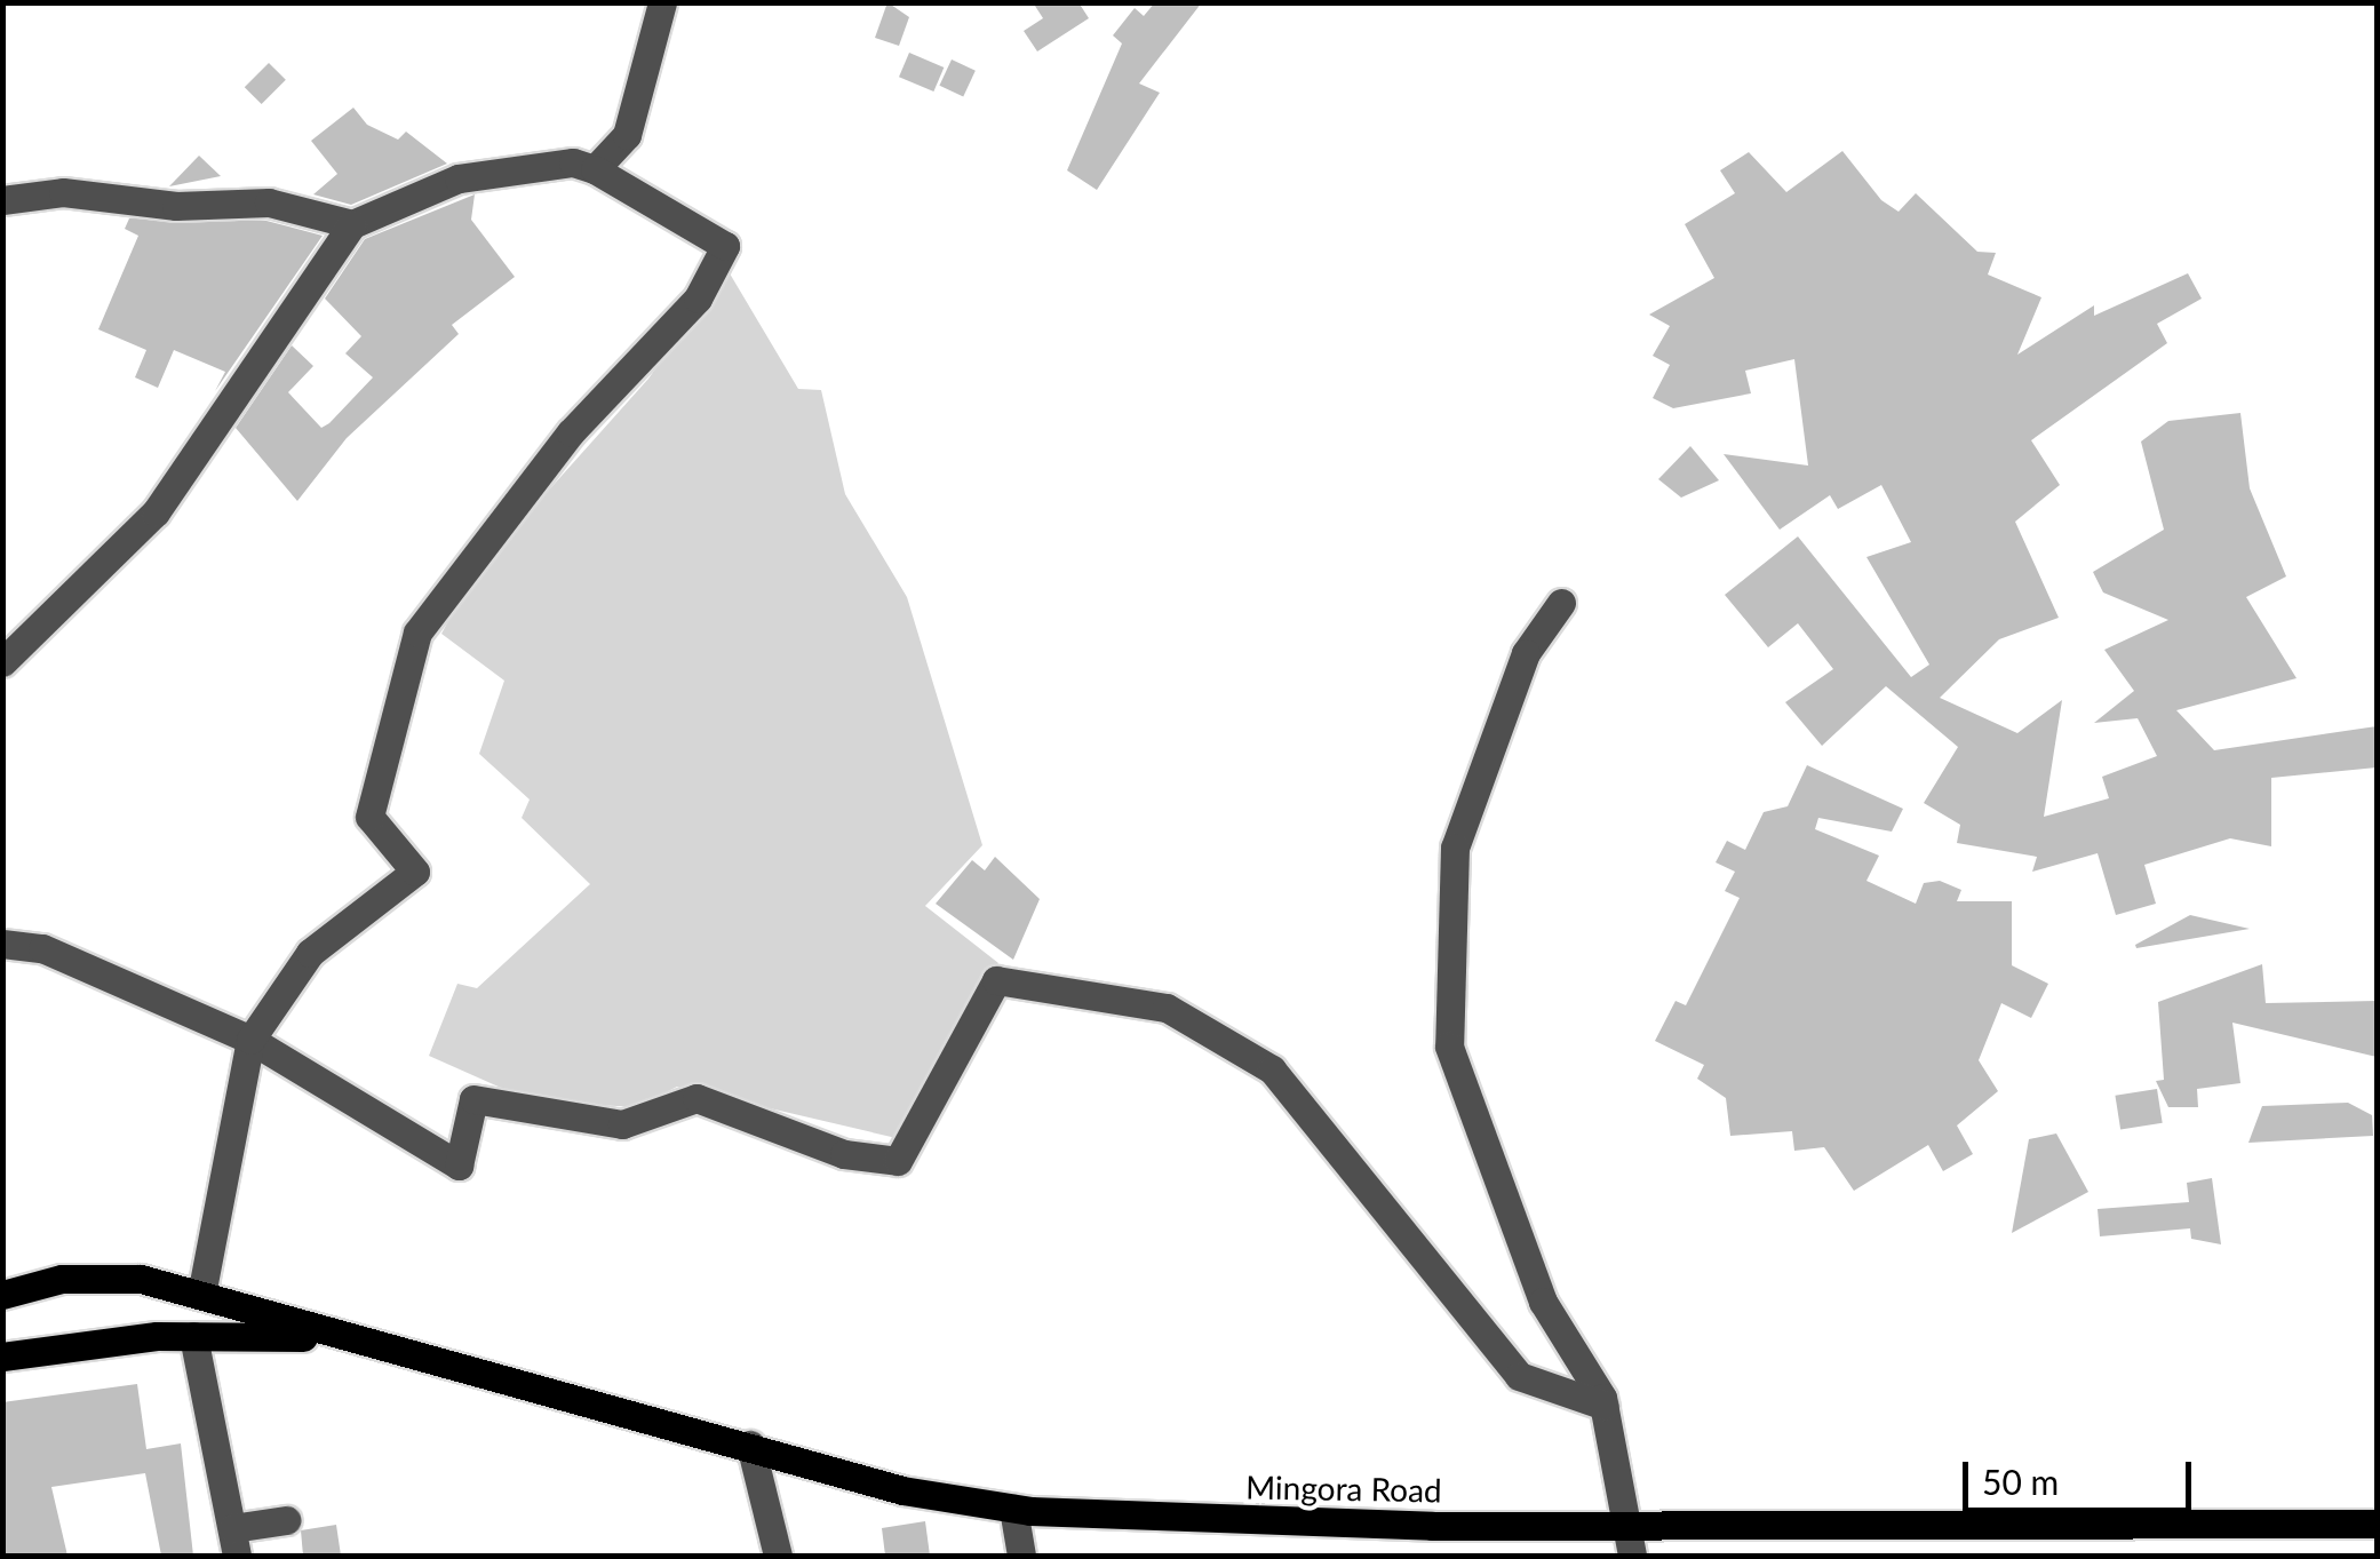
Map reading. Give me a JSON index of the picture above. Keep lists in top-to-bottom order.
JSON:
{
  "streets": {
    "main road": ["Mingora Road"]
  },
  "scale_bar": "50 m"
}
